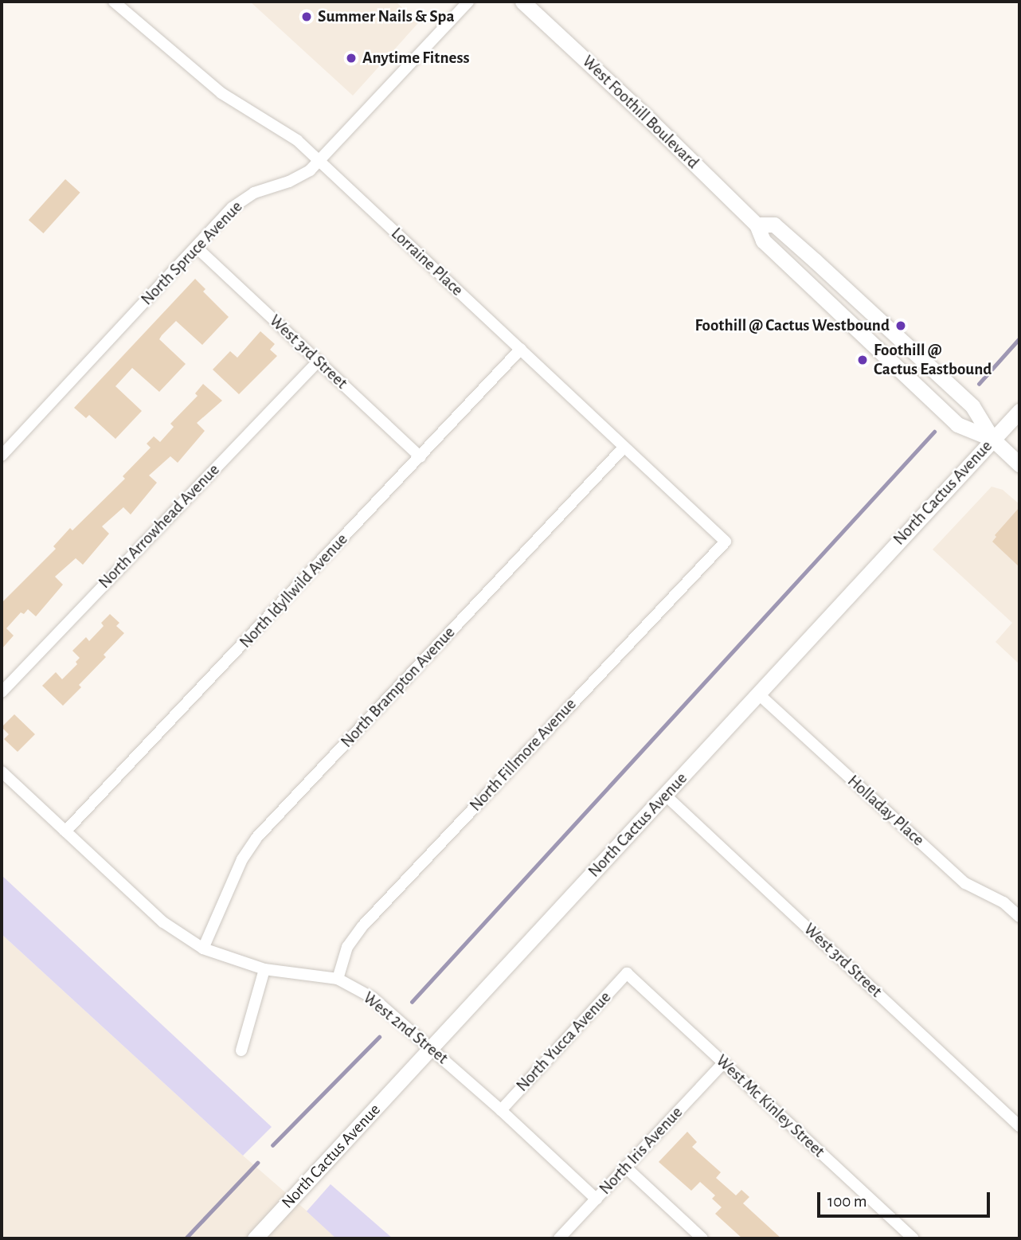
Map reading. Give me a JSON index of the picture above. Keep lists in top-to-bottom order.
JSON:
{
  "streets": {
    "main road": ["West Foothill Boulevard", "North Cactus Avenue"],
    "street": [
      "North Spruce Avenue",
      "Lorraine Place",
      "West 3rd Street",
      "North Arrowhead Avenue",
      "North Idyllwild Avenue",
      "North Brampton Avenue",
      "North Fillmore Avenue",
      "Holladay Place",
      "West 2nd Street",
      "North Yucca Avenue",
      "West Mc Kinley Street",
      "North Iris Avenue"
    ]
  },
  "crossings": [
    ["West Foothill Boulevard", "North Cactus Avenue"],
    ["North Spruce Avenue", "Lorraine Place"],
    ["North Spruce Avenue", "West 3rd Street"],
    ["Lorraine Place", "North Idyllwild Avenue"],
    ["Lorraine Place", "North Brampton Avenue"],
    ["Lorraine Place", "North Fillmore Avenue"],
    ["West 3rd Street", "North Cactus Avenue"],
    ["West 3rd Street", "North Arrowhead Avenue"],
    ["West 3rd Street", "North Idyllwild Avenue"],
    ["North Cactus Avenue", "Holladay Place"],
    ["North Cactus Avenue", "West 2nd Street"],
    ["North Idyllwild Avenue", "West 2nd Street"],
    ["North Brampton Avenue", "West 2nd Street"],
    ["North Fillmore Avenue", "West 2nd Street"],
    ["West 2nd Street", "North Yucca Avenue"],
    ["West 2nd Street", "North Iris Avenue"],
    ["North Yucca Avenue", "West Mc Kinley Street"],
    ["West Mc Kinley Street", "North Iris Avenue"]
  ],
  "places": [
    "Summer Nails & Spa",
    "Anytime Fitness",
    "Foothill @ Cactus Westbound",
    "Foothill @ Cactus Eastbound"
  ],
  "scale_bar": "100 m"
}
